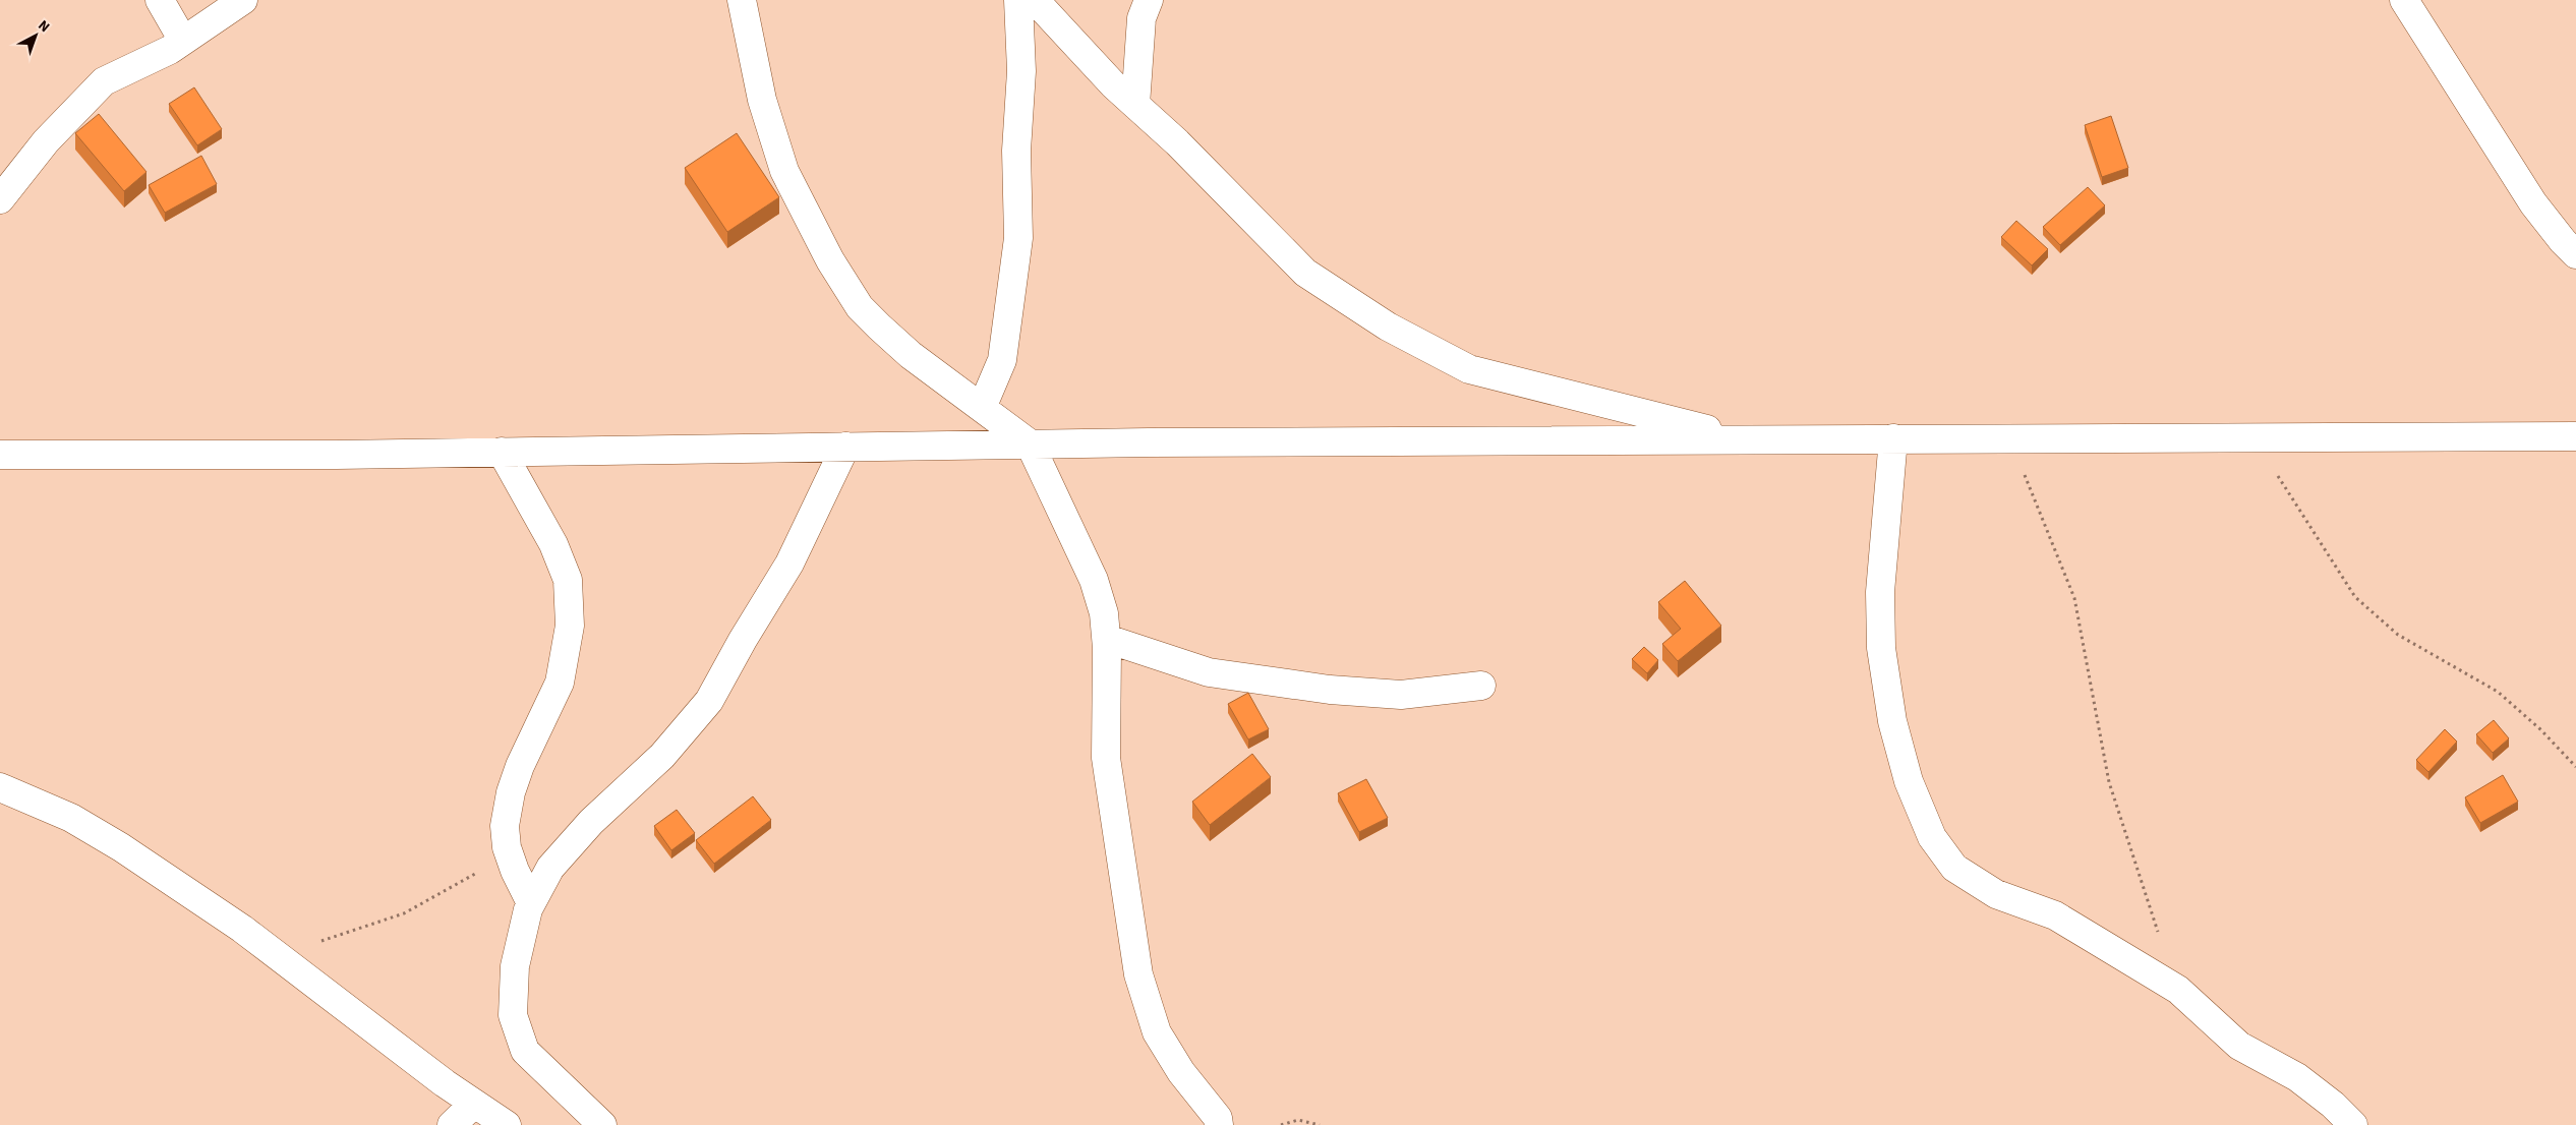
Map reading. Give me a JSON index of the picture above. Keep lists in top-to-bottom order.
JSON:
{
  "north": "top right"
}
